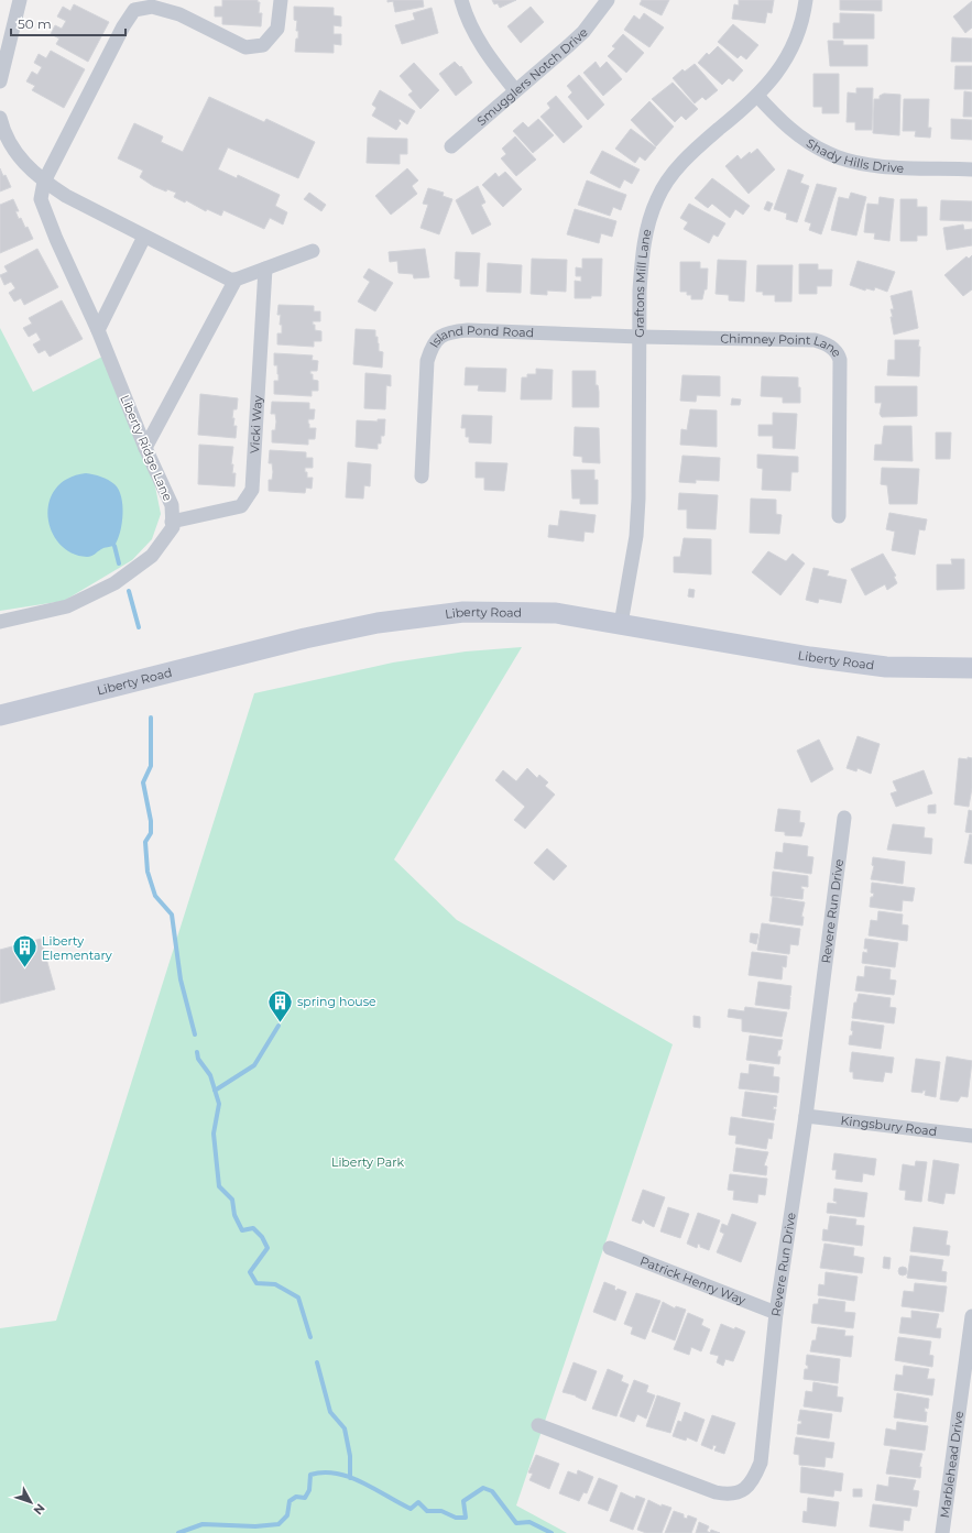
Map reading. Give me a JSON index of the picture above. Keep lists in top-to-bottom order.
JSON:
{
  "streets": {
    "main road": ["Liberty Road"],
    "street": [
      "Smugglers Notch Drive",
      "Shady Hills Drive",
      "Graftons Mill Lane",
      "Island Pond Road",
      "Chimney Point Lane",
      "Vicki Way",
      "Liberty Ridge Lane",
      "Revere Run Drive",
      "Kingsbury Road",
      "Patrick Henry Way",
      "Marblehead Drive"
    ]
  },
  "crossings": [
    ["Shady Hills Drive", "Graftons Mill Lane"],
    ["Graftons Mill Lane", "Island Pond Road"],
    ["Graftons Mill Lane", "Chimney Point Lane"],
    ["Graftons Mill Lane", "Liberty Road"],
    ["Island Pond Road", "Chimney Point Lane"],
    ["Vicki Way", "Liberty Ridge Lane"],
    ["Revere Run Drive", "Kingsbury Road"],
    ["Revere Run Drive", "Patrick Henry Way"]
  ],
  "parks": ["Liberty Park"],
  "places": {
    "building": ["Liberty Elementary", "spring house"]
  },
  "scale_bar": "50 m",
  "north": "bottom right"
}
